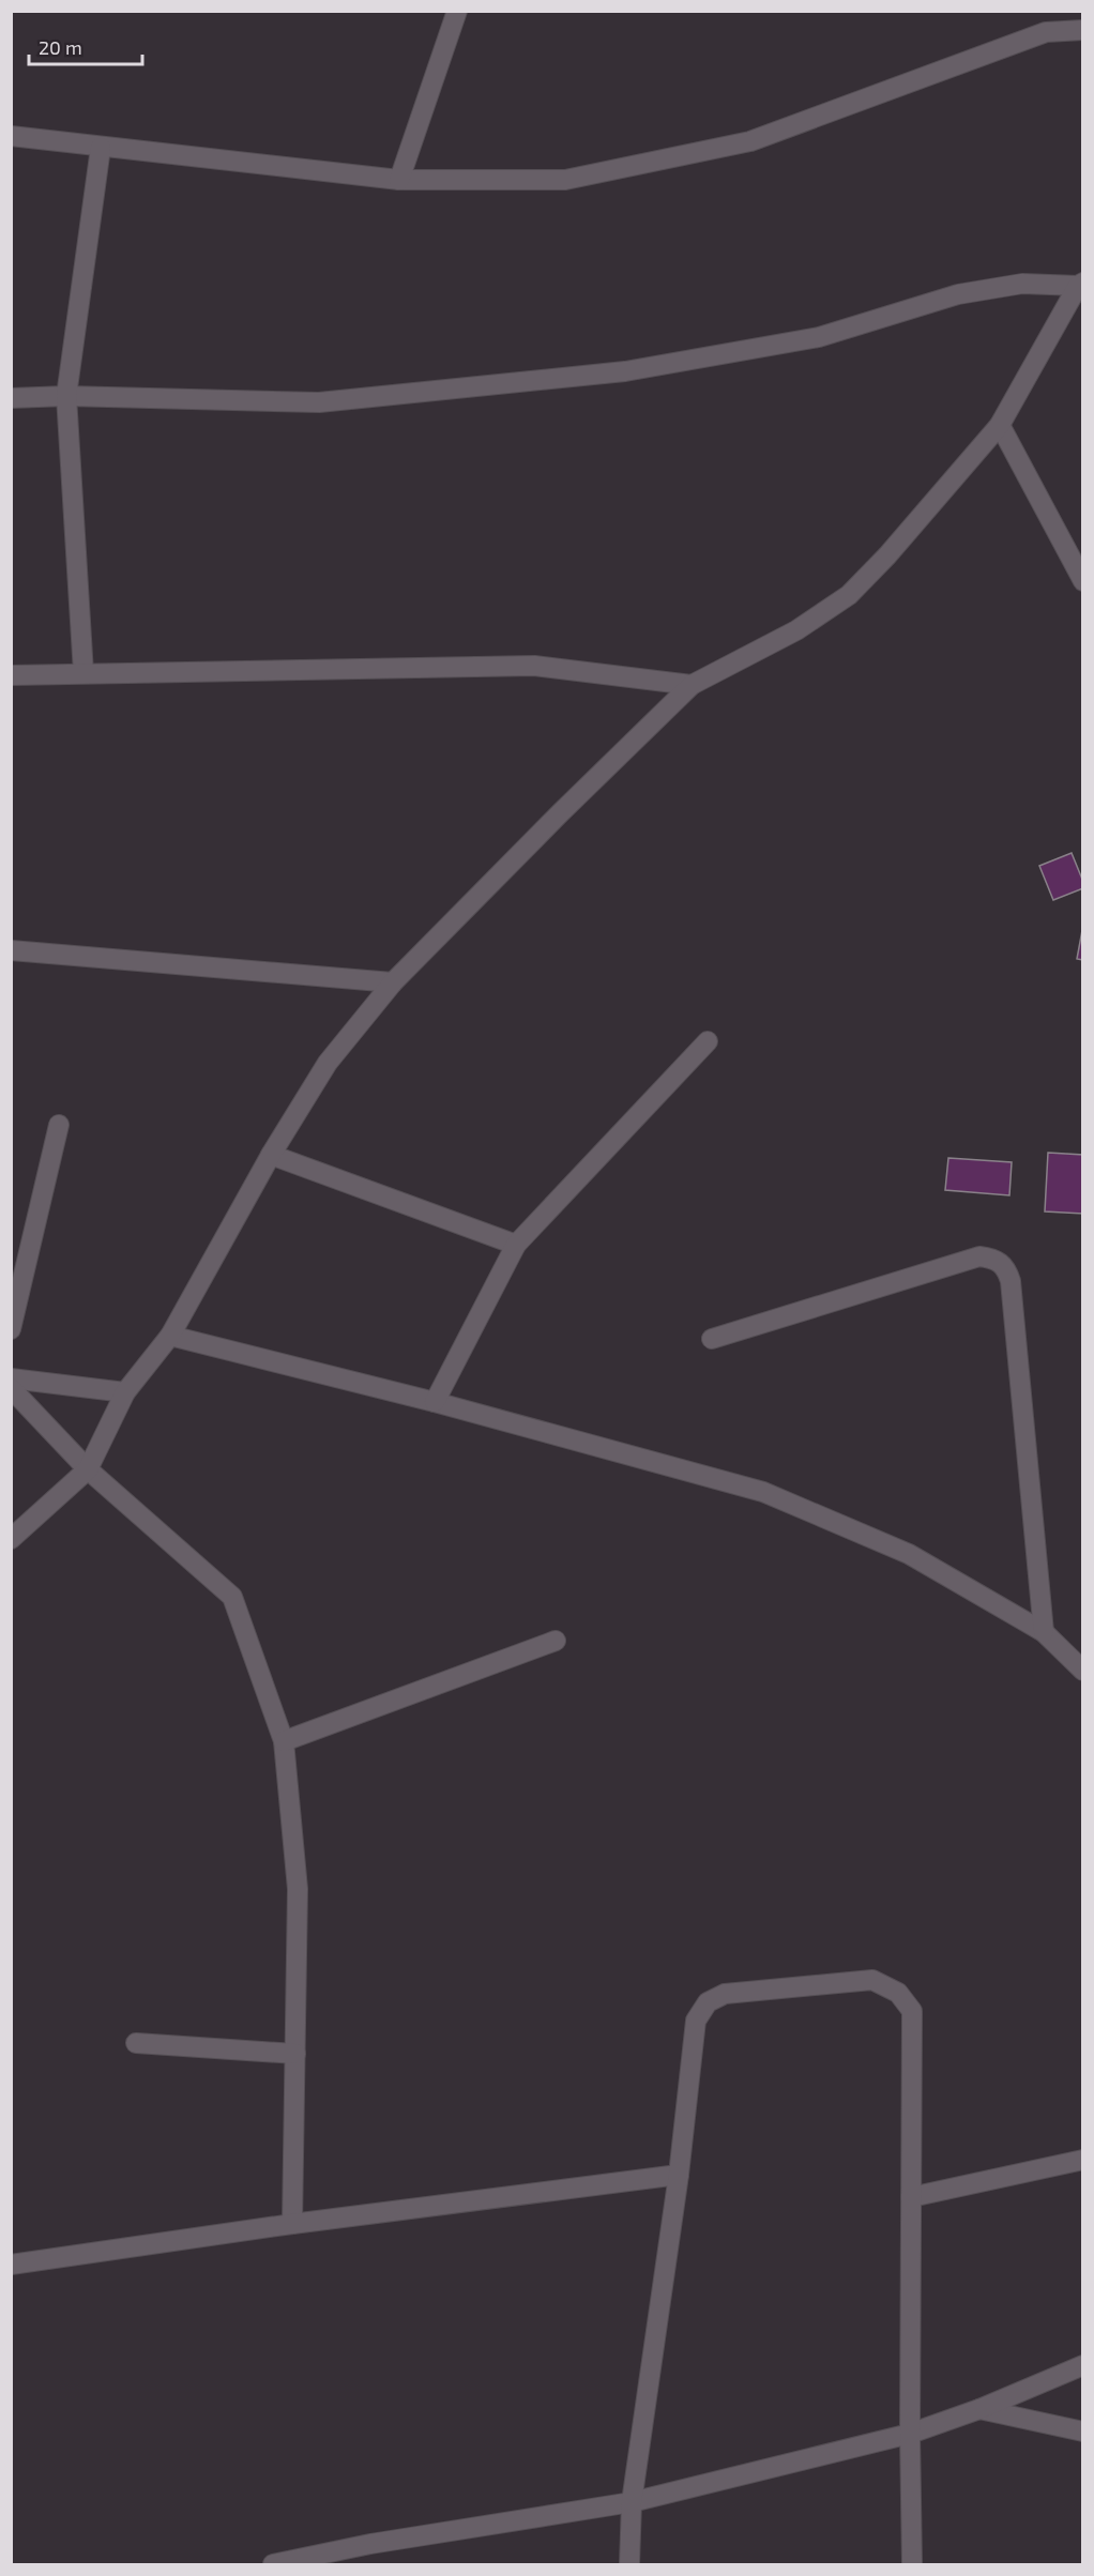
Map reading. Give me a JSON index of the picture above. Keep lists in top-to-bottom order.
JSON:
{
  "scale_bar": "20 m"
}
